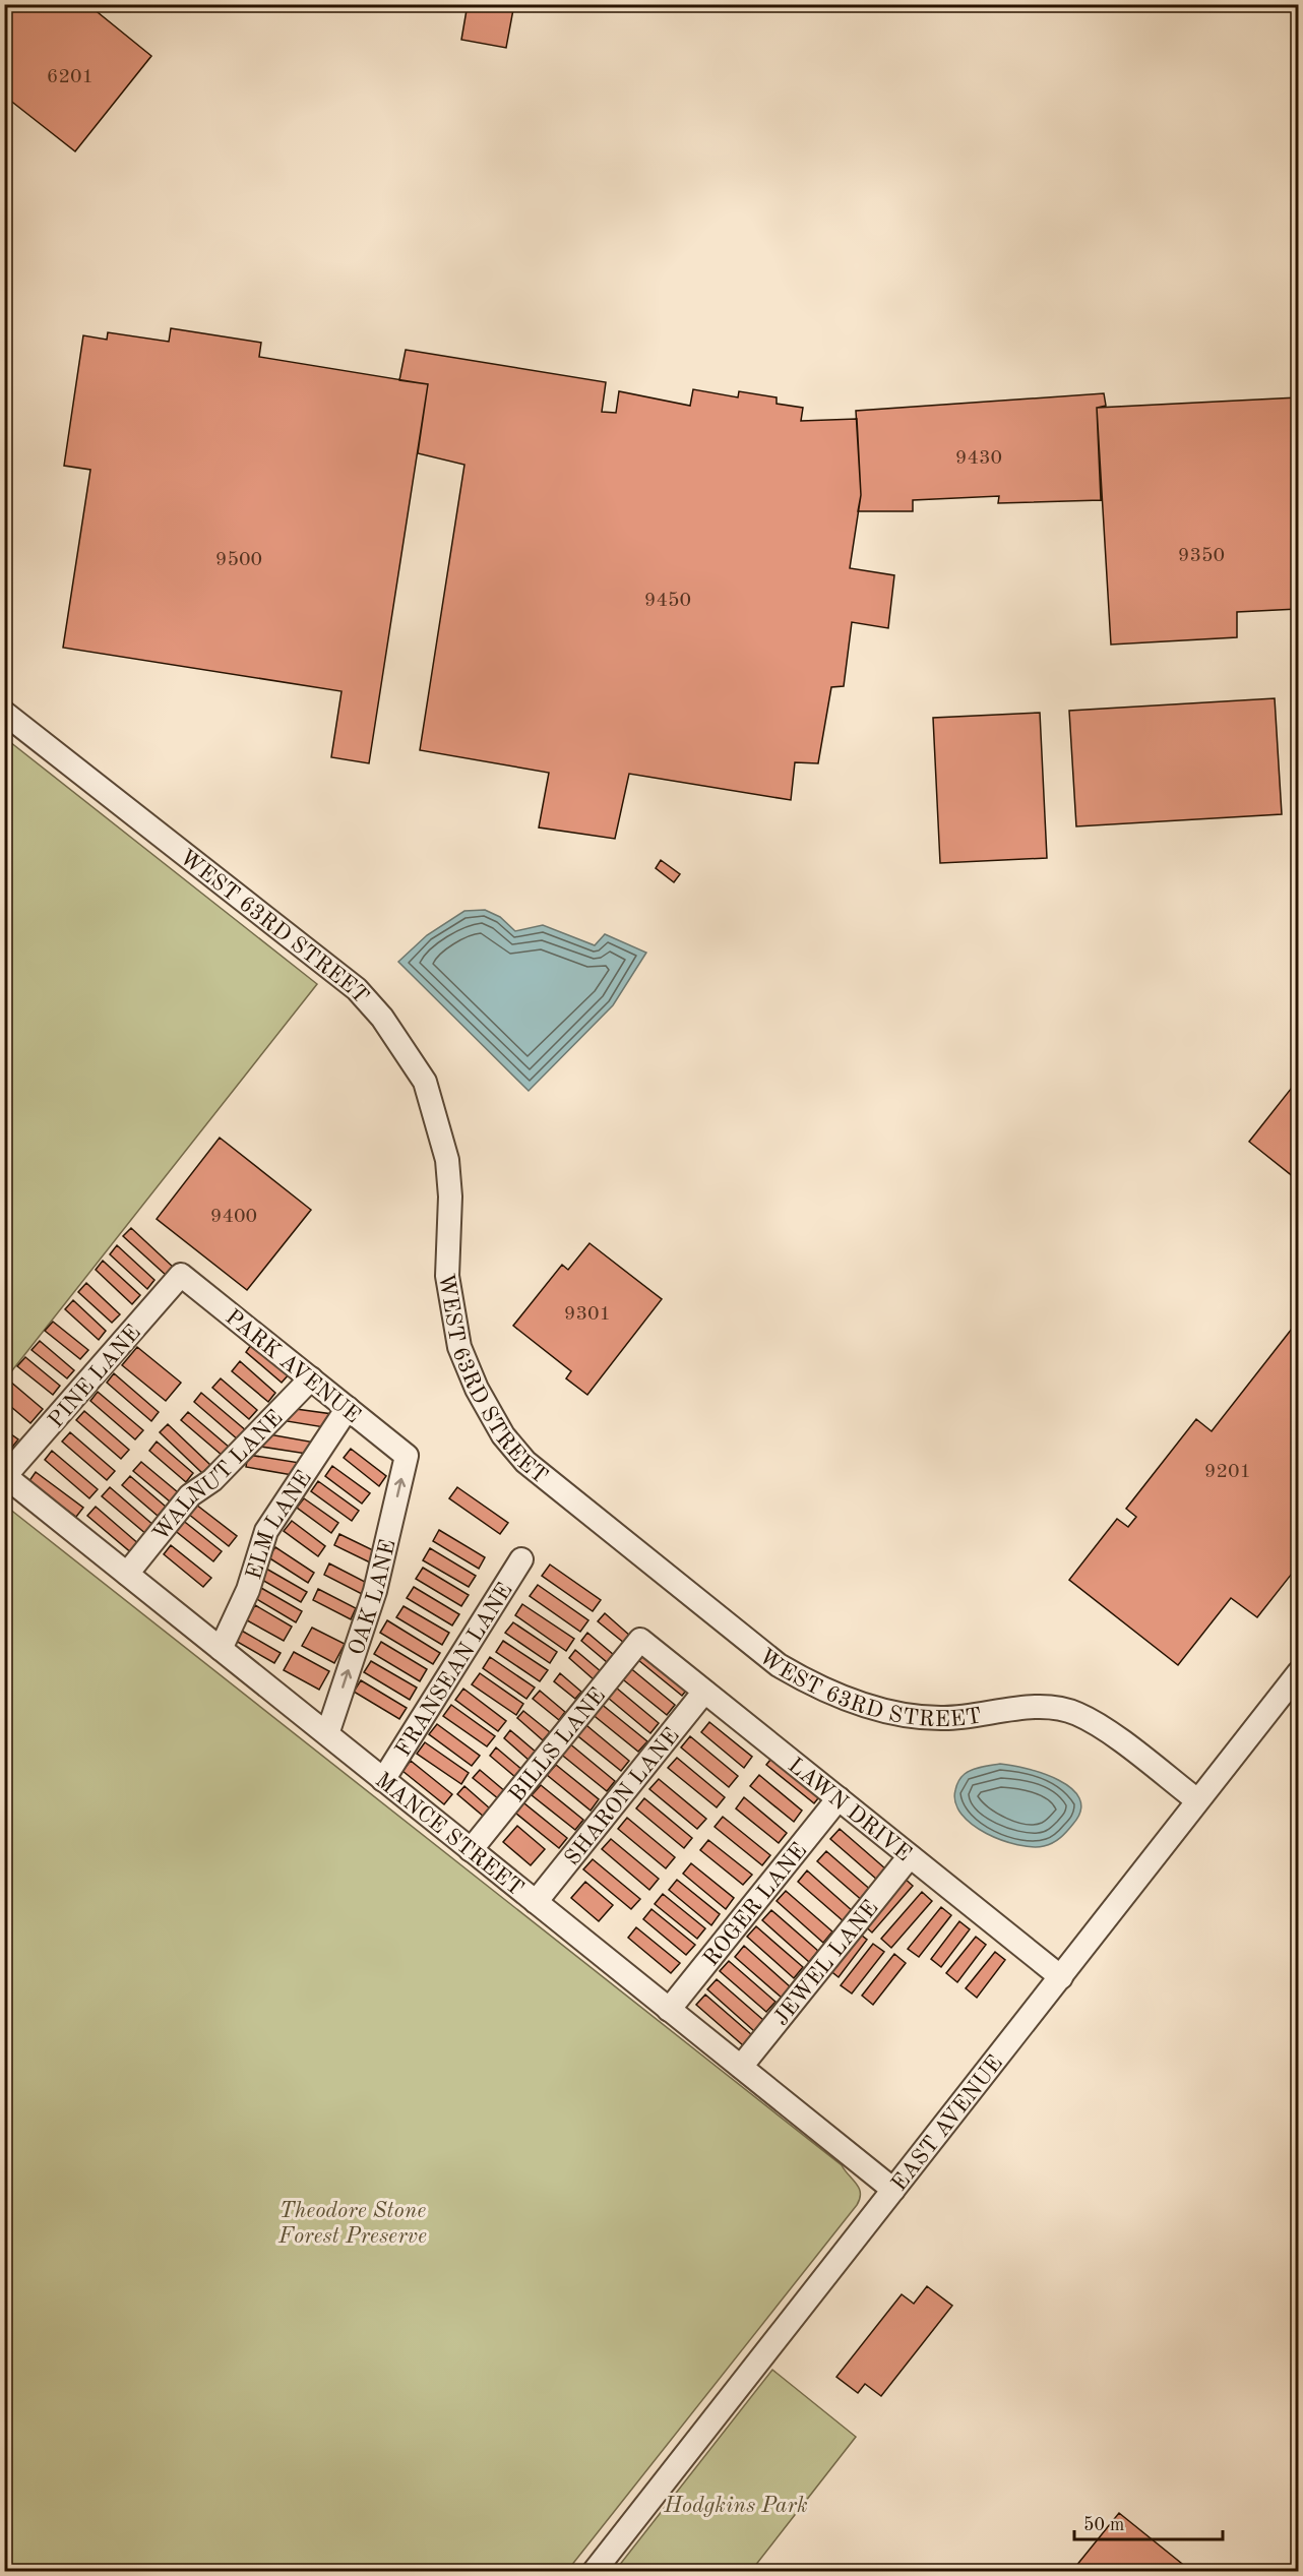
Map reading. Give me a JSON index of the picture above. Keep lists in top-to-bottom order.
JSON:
{
  "streets": {
    "street": [
      "WEST 63RD STREET",
      "PARK AVENUE",
      "PINE LANE",
      "WALNUT LANE",
      "ELM LANE",
      "OAK LANE",
      "FRANSEAN LANE",
      "BILLS LANE",
      "SHARON LANE",
      "LAWN DRIVE",
      "MANCE STREET",
      "ROGER LANE",
      "JEWEL LANE",
      "EAST AVENUE"
    ]
  },
  "crossings": [
    ["WEST 63RD STREET", "EAST AVENUE"],
    ["PARK AVENUE", "PINE LANE"],
    ["PARK AVENUE", "WALNUT LANE"],
    ["PARK AVENUE", "ELM LANE"],
    ["PARK AVENUE", "OAK LANE"],
    ["PINE LANE", "MANCE STREET"],
    ["WALNUT LANE", "MANCE STREET"],
    ["ELM LANE", "MANCE STREET"],
    ["OAK LANE", "MANCE STREET"],
    ["FRANSEAN LANE", "MANCE STREET"],
    ["BILLS LANE", "LAWN DRIVE"],
    ["BILLS LANE", "MANCE STREET"],
    ["SHARON LANE", "LAWN DRIVE"],
    ["SHARON LANE", "MANCE STREET"],
    ["LAWN DRIVE", "ROGER LANE"],
    ["LAWN DRIVE", "JEWEL LANE"],
    ["LAWN DRIVE", "EAST AVENUE"],
    ["MANCE STREET", "ROGER LANE"],
    ["MANCE STREET", "JEWEL LANE"],
    ["MANCE STREET", "EAST AVENUE"]
  ],
  "one_way": ["OAK LANE"],
  "parks": ["Theodore Stone Forest Preserve", "Hodgkins Park"],
  "house_numbers": [
    "6201",
    "9430",
    "9350",
    "9500",
    "9450",
    "9400",
    "9301",
    "9201"
  ],
  "scale_bar": "50 m"
}
